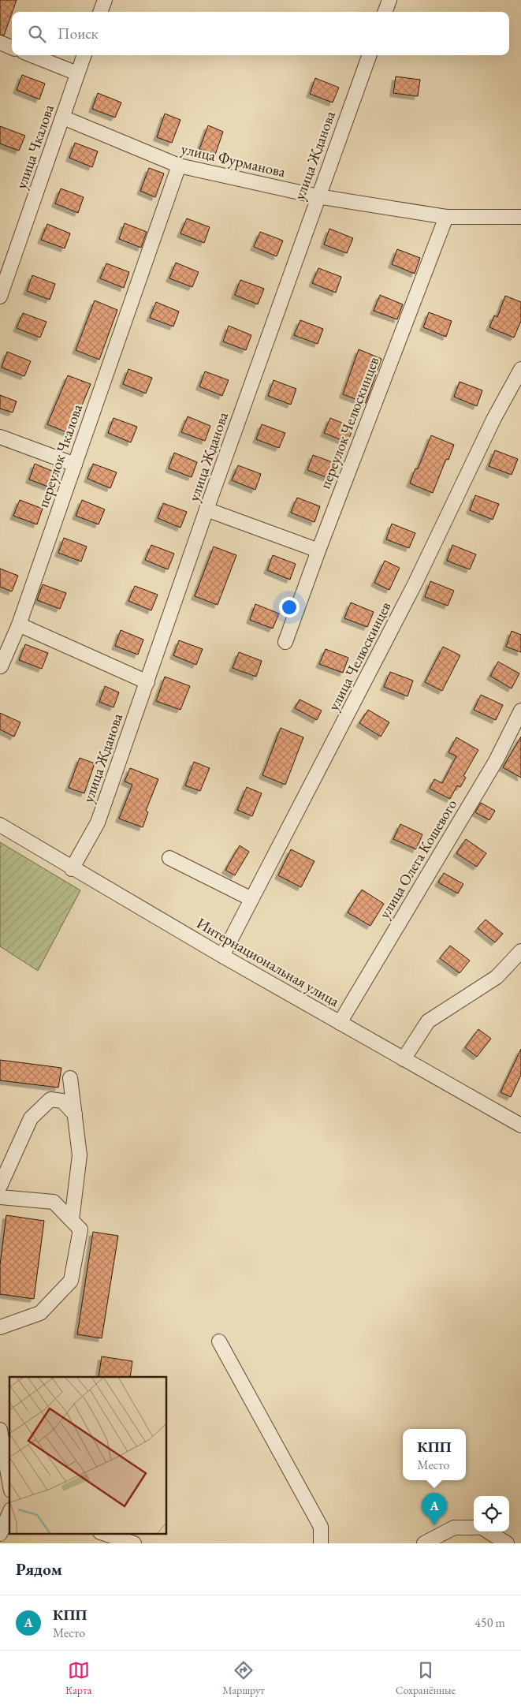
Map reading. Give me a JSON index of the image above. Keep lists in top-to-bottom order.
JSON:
{
  "streets": {
    "street": [
      "улица Чкалова",
      "улица Жданова",
      "улица Фурманова",
      "переулок Челюскинцев",
      "переулок Чкалова",
      "улица Челюскинцев",
      "улица Олега Кошевого",
      "Интернациональная улица"
    ]
  },
  "crossings": [
    ["улица Чкалова", "улица Фурманова"],
    ["улица Жданова", "улица Фурманова"],
    ["улица Жданова", "Интернациональная улица"],
    ["улица Фурманова", "переулок Челюскинцев"],
    ["улица Фурманова", "переулок Чкалова"],
    ["улица Челюскинцев", "Интернациональная улица"],
    ["улица Олега Кошевого", "Интернациональная улица"]
  ],
  "page": {
    "search": "Поиск",
    "popup": ["КПП", "Место"],
    "pins": "A",
    "heading": "Рядом",
    "list": [
      {
        "mark": "A",
        "name": "КПП",
        "note": "Место",
        "value": "450 m"
      }
    ],
    "nav": ["Карта", "Маршрут", "Сохранённые"]
  }
}
